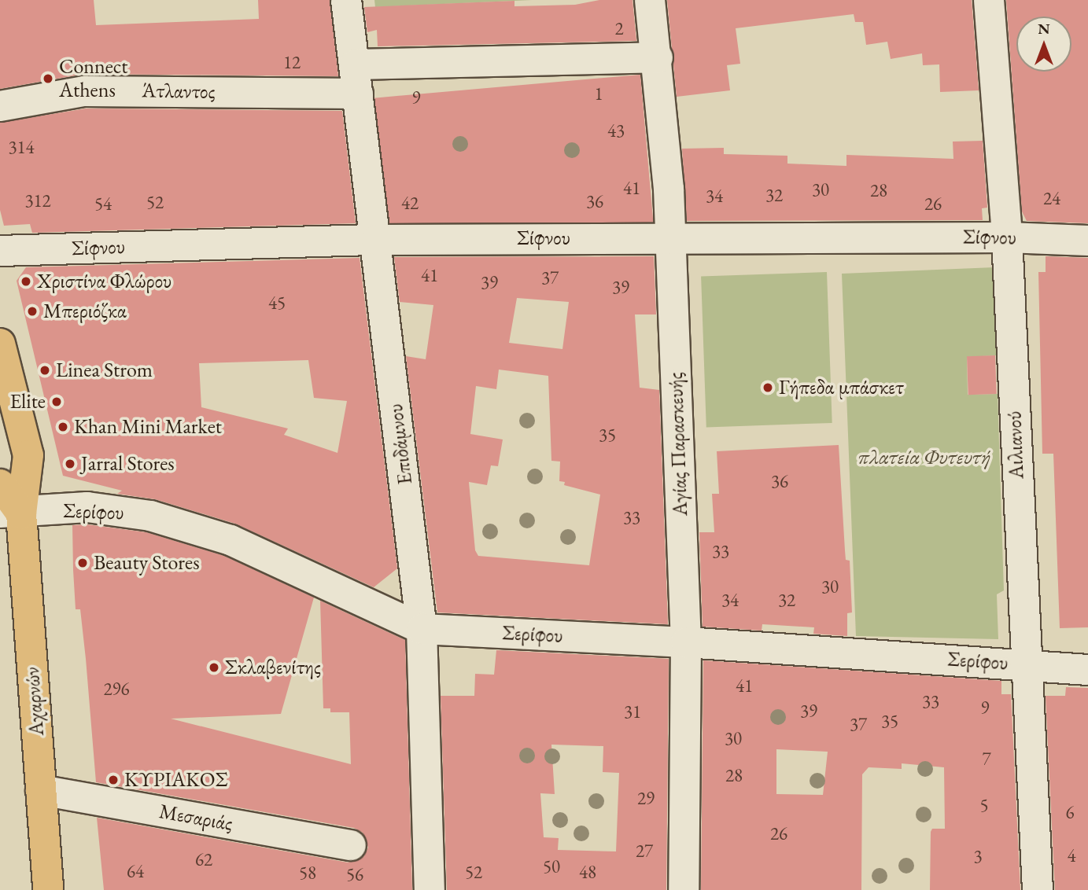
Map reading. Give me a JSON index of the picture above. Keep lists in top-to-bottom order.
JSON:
{
  "streets": {
    "main road": ["Αχαρνών"],
    "street": [
      "Άτλαντος",
      "Σίφνου",
      "Επιδάμνου",
      "Αγίας Παρασκευής",
      "Αιλιανού",
      "Σερίφου",
      "Μεσαριάς"
    ]
  },
  "crossings": [
    ["Άτλαντος", "Επιδάμνου"],
    ["Σίφνου", "Επιδάμνου"],
    ["Σίφνου", "Αγίας Παρασκευής"],
    ["Σίφνου", "Αιλιανού"],
    ["Επιδάμνου", "Σερίφου"],
    ["Αγίας Παρασκευής", "Σερίφου"],
    ["Αιλιανού", "Σερίφου"],
    ["Σερίφου", "Αχαρνών"],
    ["Αχαρνών", "Μεσαριάς"]
  ],
  "parks": ["πλατεία Φυτευτή"],
  "places": [
    "Connect Athens",
    "Χριστίνα Φλώρου",
    "Μπεριόζκα",
    "Linea Strom",
    "Γήπεδα μπάσκετ",
    "Elite",
    "Khan Mini Market",
    "Jarral Stores",
    "Beauty Stores",
    "Σκλαβενίτης",
    "ΚΥΡΙΑΚΟΣ"
  ],
  "house_numbers": [
    "2",
    "12",
    "1",
    "9",
    "43",
    "314",
    "41",
    "30",
    "28",
    "32",
    "34",
    "24",
    "312",
    "36",
    "52",
    "42",
    "54",
    "26",
    "41",
    "37",
    "39",
    "39",
    "45",
    "35",
    "36",
    "33",
    "33",
    "30",
    "34",
    "32",
    "41",
    "296",
    "33",
    "9",
    "39",
    "31",
    "35",
    "37",
    "30",
    "7",
    "28",
    "29",
    "5",
    "6",
    "26",
    "27",
    "4",
    "3",
    "62",
    "50",
    "64",
    "52",
    "48",
    "58",
    "56"
  ],
  "north": "top"
}
